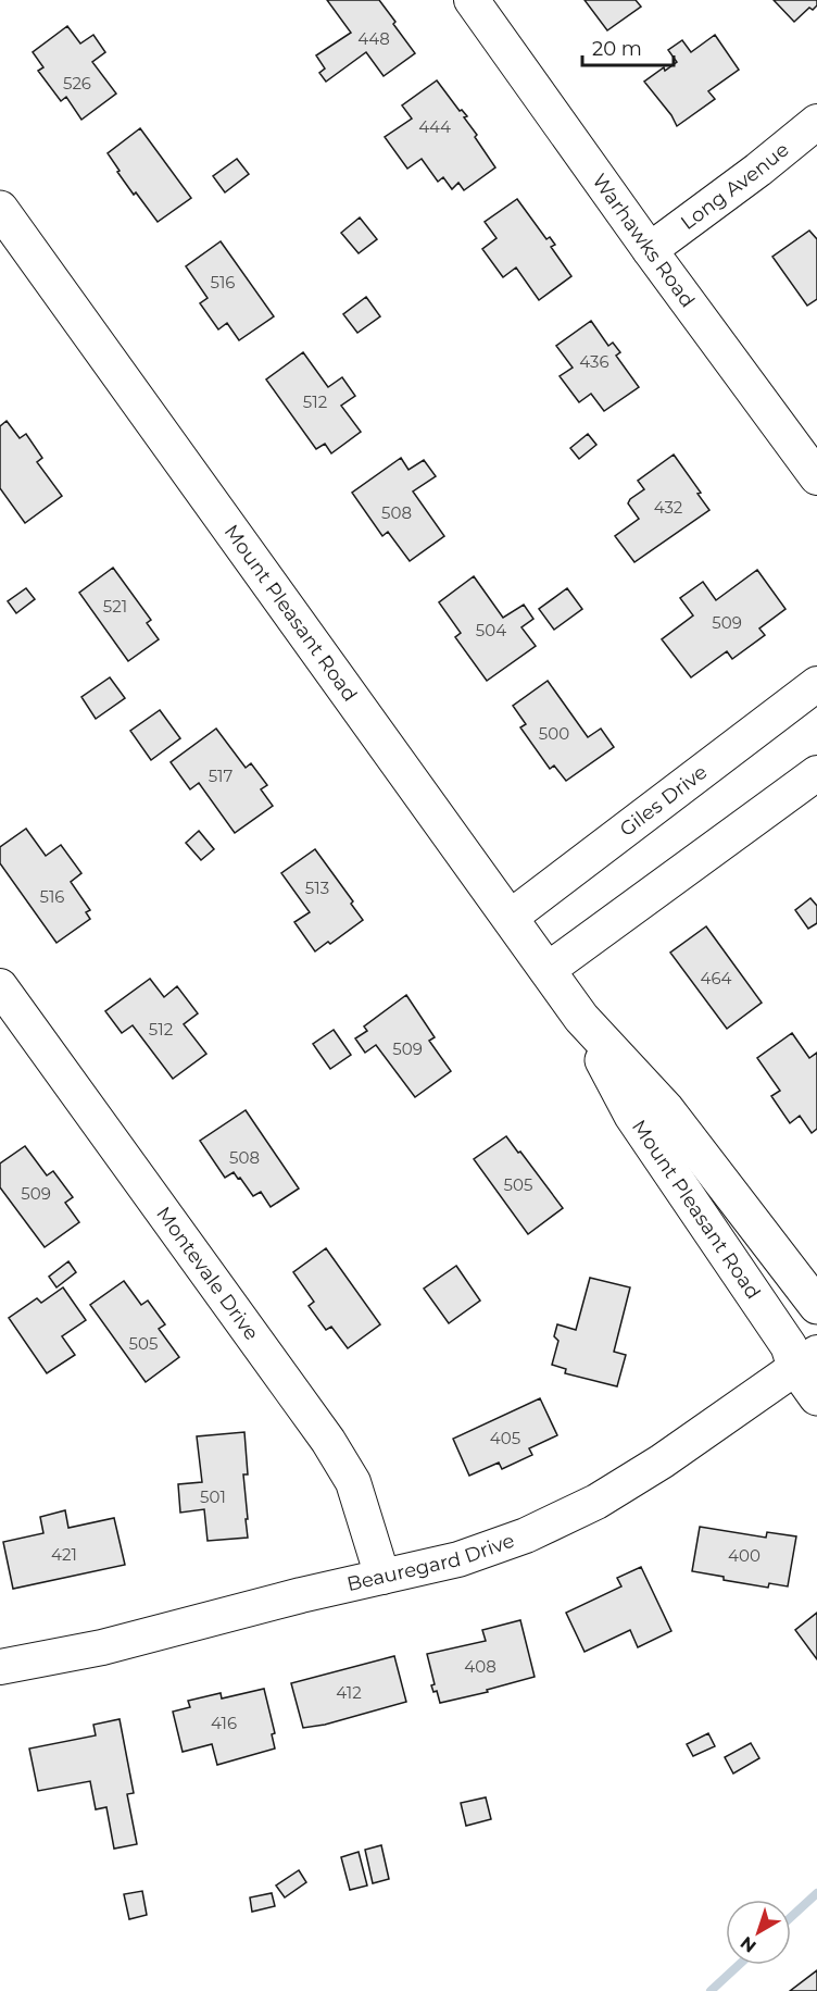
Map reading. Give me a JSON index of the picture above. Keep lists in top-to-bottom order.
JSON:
{
  "streets": {
    "highway": ["Mount Pleasant Road"],
    "street": [
      "Long Avenue",
      "Warhawks Road",
      "Giles Drive",
      "Montevale Drive",
      "Beauregard Drive"
    ]
  },
  "crossings": [
    ["Long Avenue", "Warhawks Road"],
    ["Mount Pleasant Road", "Giles Drive"],
    ["Mount Pleasant Road", "Beauregard Drive"],
    ["Montevale Drive", "Beauregard Drive"]
  ],
  "house_numbers": [
    "448",
    "526",
    "444",
    "516",
    "436",
    "512",
    "432",
    "508",
    "521",
    "509",
    "504",
    "500",
    "517",
    "513",
    "516",
    "464",
    "512",
    "509",
    "508",
    "505",
    "509",
    "505",
    "405",
    "501",
    "421",
    "400",
    "408",
    "412",
    "416"
  ],
  "scale_bar": "20 m",
  "north": "bottom left"
}
